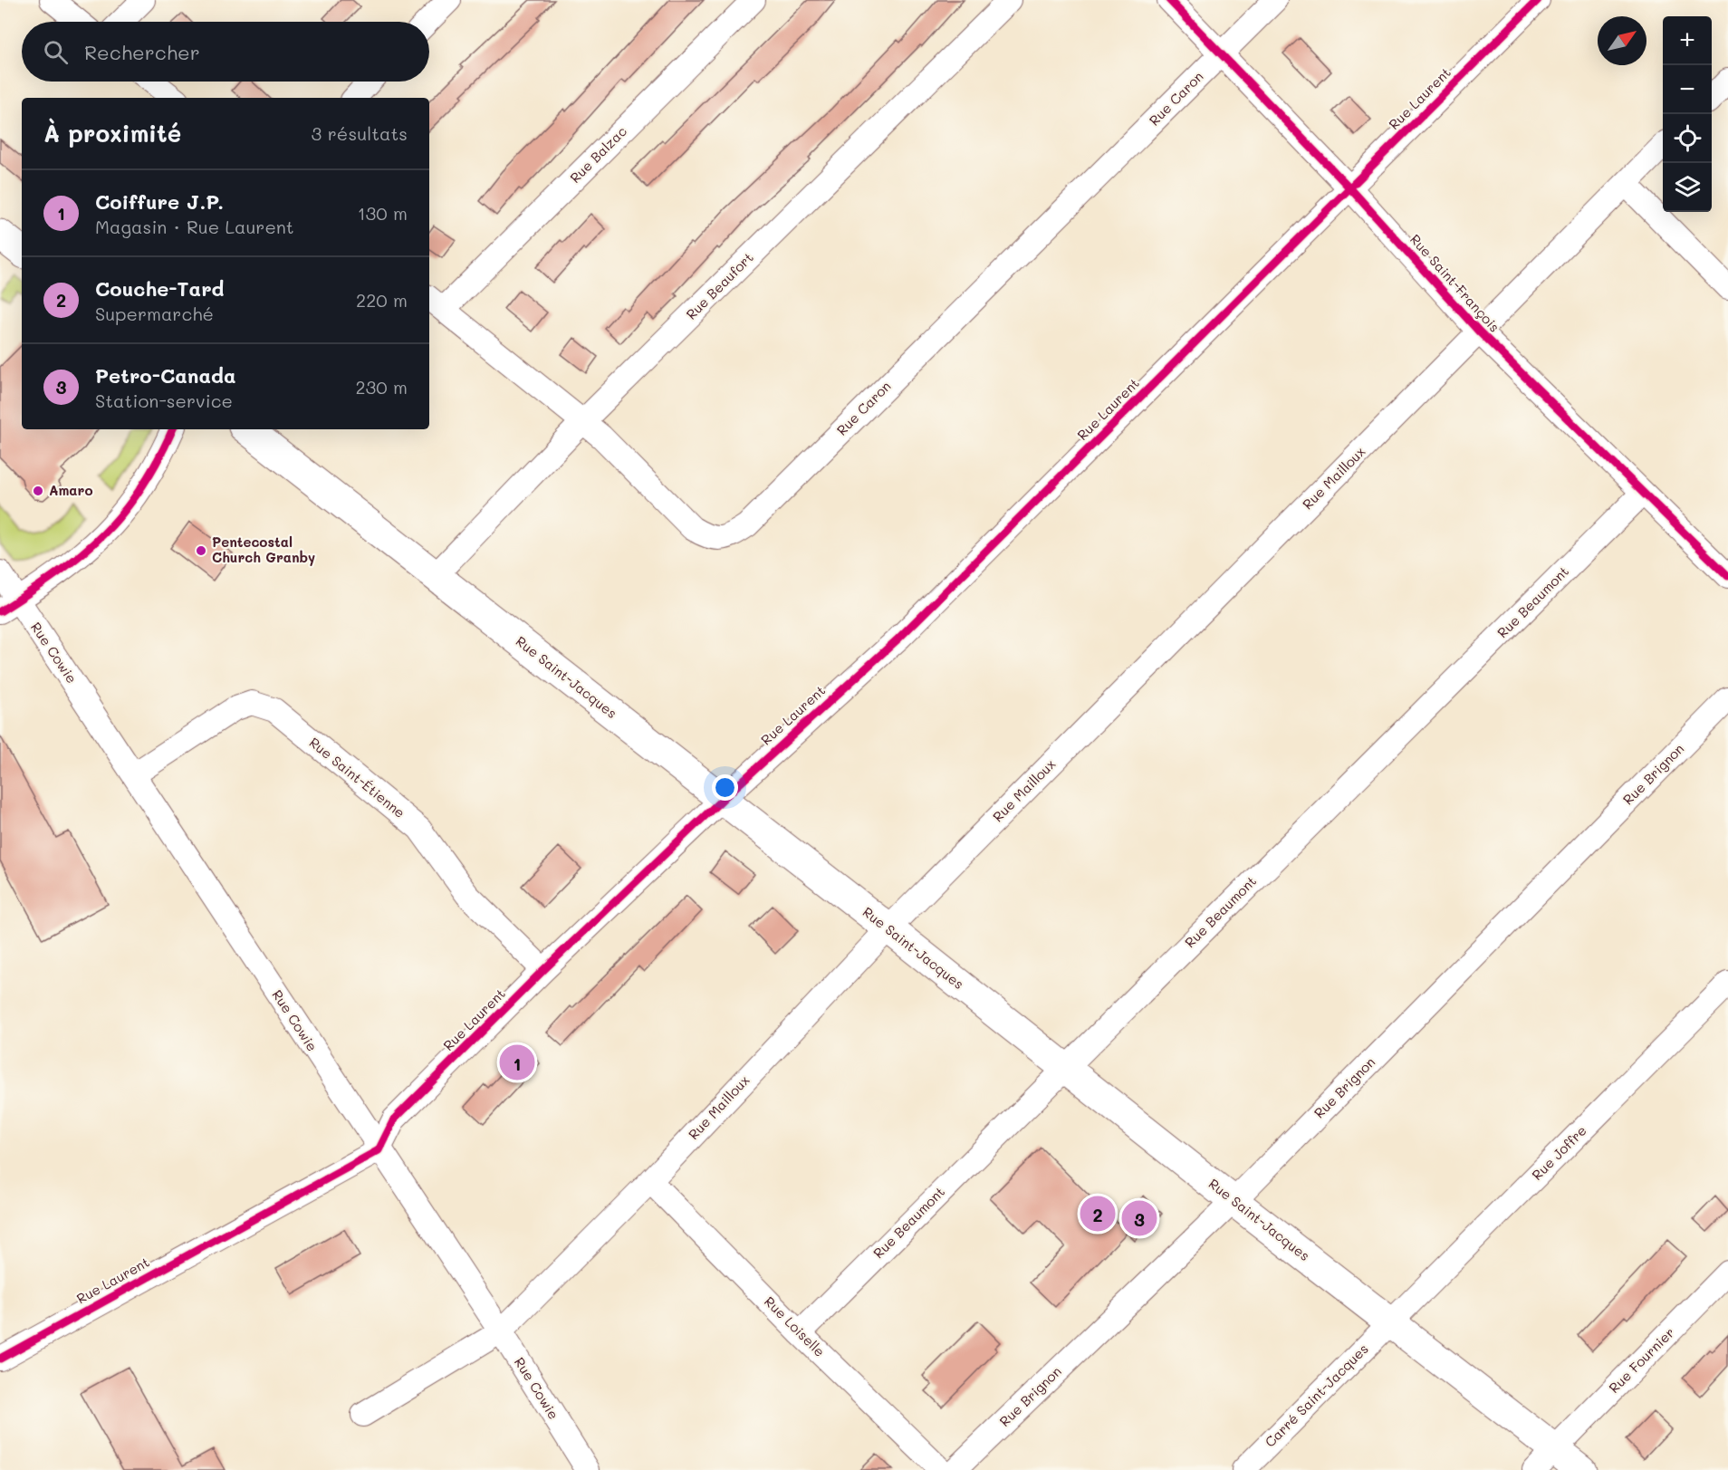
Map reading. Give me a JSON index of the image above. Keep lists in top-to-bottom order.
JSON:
{
  "streets": {
    "main road": ["Rue Saint-Jacques"],
    "street": [
      "Rue Caron",
      "Rue Laurent",
      "Rue Balzac",
      "Rue Saint-François",
      "Rue Beaufort",
      "Rue Mailloux",
      "Rue Beaumont",
      "Rue Cowie",
      "Rue Brignon",
      "Rue Saint-Étienne",
      "Rue Joffre",
      "Rue Loiselle",
      "Rue Fournier",
      "Carré Saint-Jacques"
    ]
  },
  "crossings": [
    ["Rue Caron", "Rue Balzac"],
    ["Rue Caron", "Rue Saint-François"],
    ["Rue Caron", "Rue Beaufort"],
    ["Rue Laurent", "Rue Saint-François"],
    ["Rue Laurent", "Rue Cowie"],
    ["Rue Laurent", "Rue Saint-Jacques"],
    ["Rue Laurent", "Rue Saint-Étienne"],
    ["Rue Saint-François", "Rue Mailloux"],
    ["Rue Saint-François", "Rue Beaumont"],
    ["Rue Beaufort", "Rue Saint-Jacques"],
    ["Rue Mailloux", "Rue Cowie"],
    ["Rue Mailloux", "Rue Saint-Jacques"],
    ["Rue Mailloux", "Rue Loiselle"],
    ["Rue Beaumont", "Rue Saint-Jacques"],
    ["Rue Beaumont", "Rue Loiselle"],
    ["Rue Cowie", "Rue Saint-Étienne"],
    ["Rue Saint-Jacques", "Rue Brignon"],
    ["Rue Saint-Jacques", "Rue Joffre"],
    ["Rue Saint-Jacques", "Rue Fournier"],
    ["Rue Saint-Jacques", "Carré Saint-Jacques"],
    ["Rue Joffre", "Carré Saint-Jacques"]
  ],
  "places": ["Amaro", "Pentecostal Church Granby"],
  "north": "top right",
  "page": {
    "map_buttons": ["+", "−"],
    "search": "Rechercher",
    "heading": ["À proximité", "3 résultats"],
    "list": [
      {
        "mark": "1",
        "name": "Coiffure J.P.",
        "note": "Magasin · Rue Laurent",
        "value": "130 m"
      },
      {
        "mark": "2",
        "name": "Couche-Tard",
        "note": "Supermarché",
        "value": "220 m"
      },
      {
        "mark": "3",
        "name": "Petro-Canada",
        "note": "Station-service",
        "value": "230 m"
      }
    ],
    "pins": ["1", "2", "3"]
  }
}
